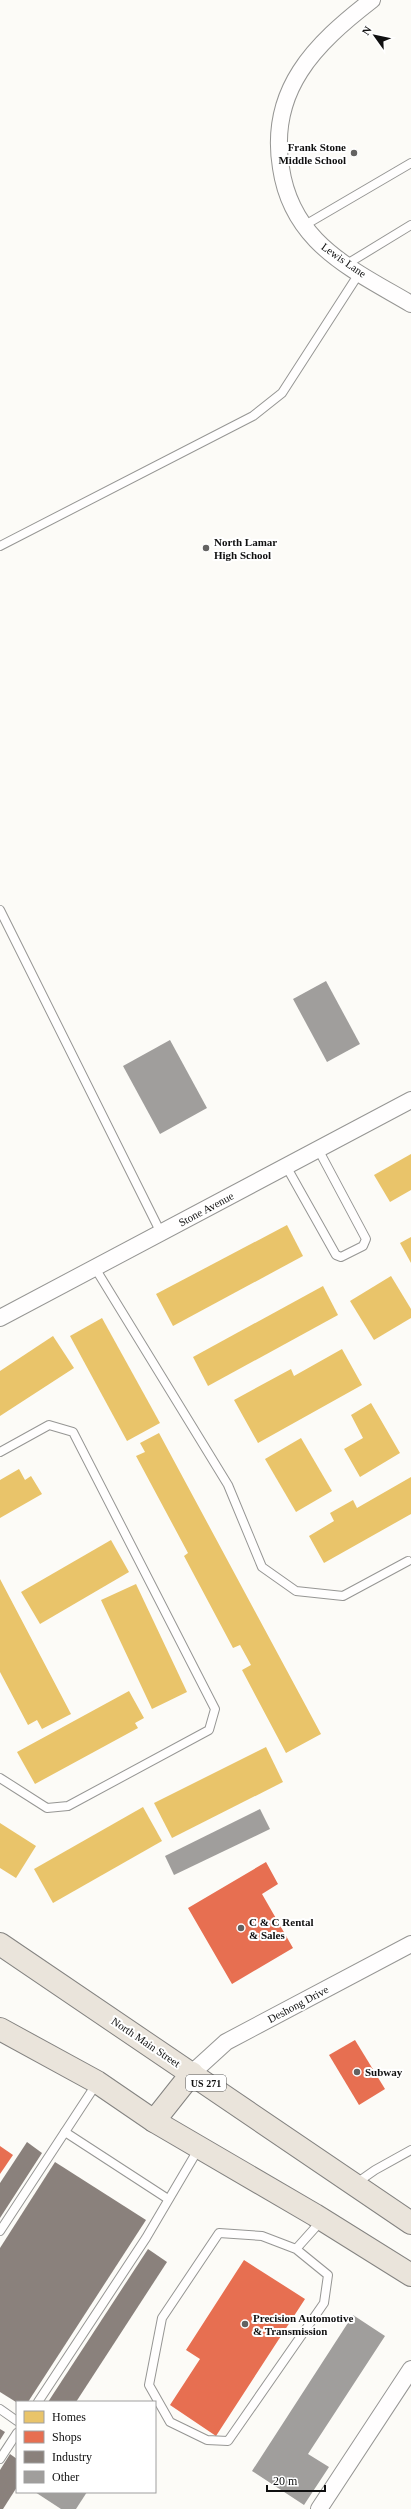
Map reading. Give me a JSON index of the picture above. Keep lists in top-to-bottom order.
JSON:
{
  "streets": {
    "highway": ["North Main Street", "US 271"],
    "street": ["Lewis Lane", "Stone Avenue", "Deshong Drive"]
  },
  "crossings": [
    ["Deshong Drive", "North Main Street"]
  ],
  "places": [
    "Frank Stone Middle School",
    "North Lamar High School",
    "C & C Rental & Sales",
    "Subway",
    "Precision Automotive & Transmission"
  ],
  "legend": [
    "Homes",
    "Shops",
    "Industry",
    "Other"
  ],
  "scale_bar": "20 m",
  "north": "top left"
}
